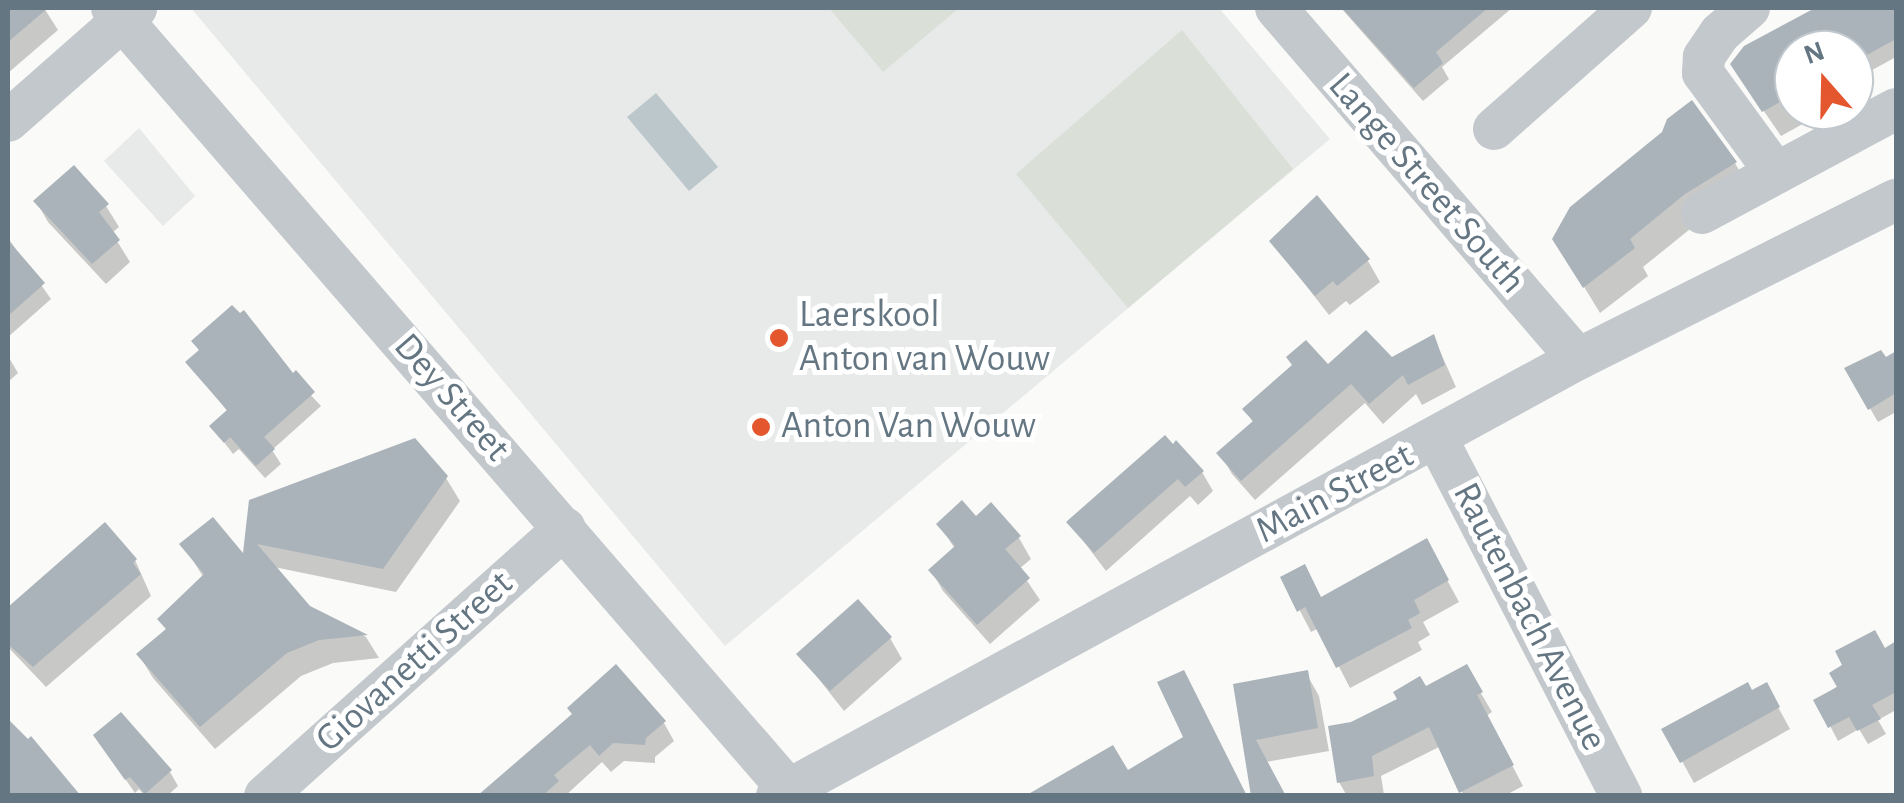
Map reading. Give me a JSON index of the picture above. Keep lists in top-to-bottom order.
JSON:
{
  "streets": {
    "street": [
      "Lange Street South",
      "Dey Street",
      "Main Street",
      "Rautenbach Avenue",
      "Giovanetti Street"
    ]
  },
  "crossings": [
    ["Lange Street South", "Main Street"],
    ["Dey Street", "Main Street"],
    ["Dey Street", "Giovanetti Street"],
    ["Main Street", "Rautenbach Avenue"]
  ],
  "places": ["Laerskool Anton van Wouw", "Anton Van Wouw"],
  "north": "top"
}
